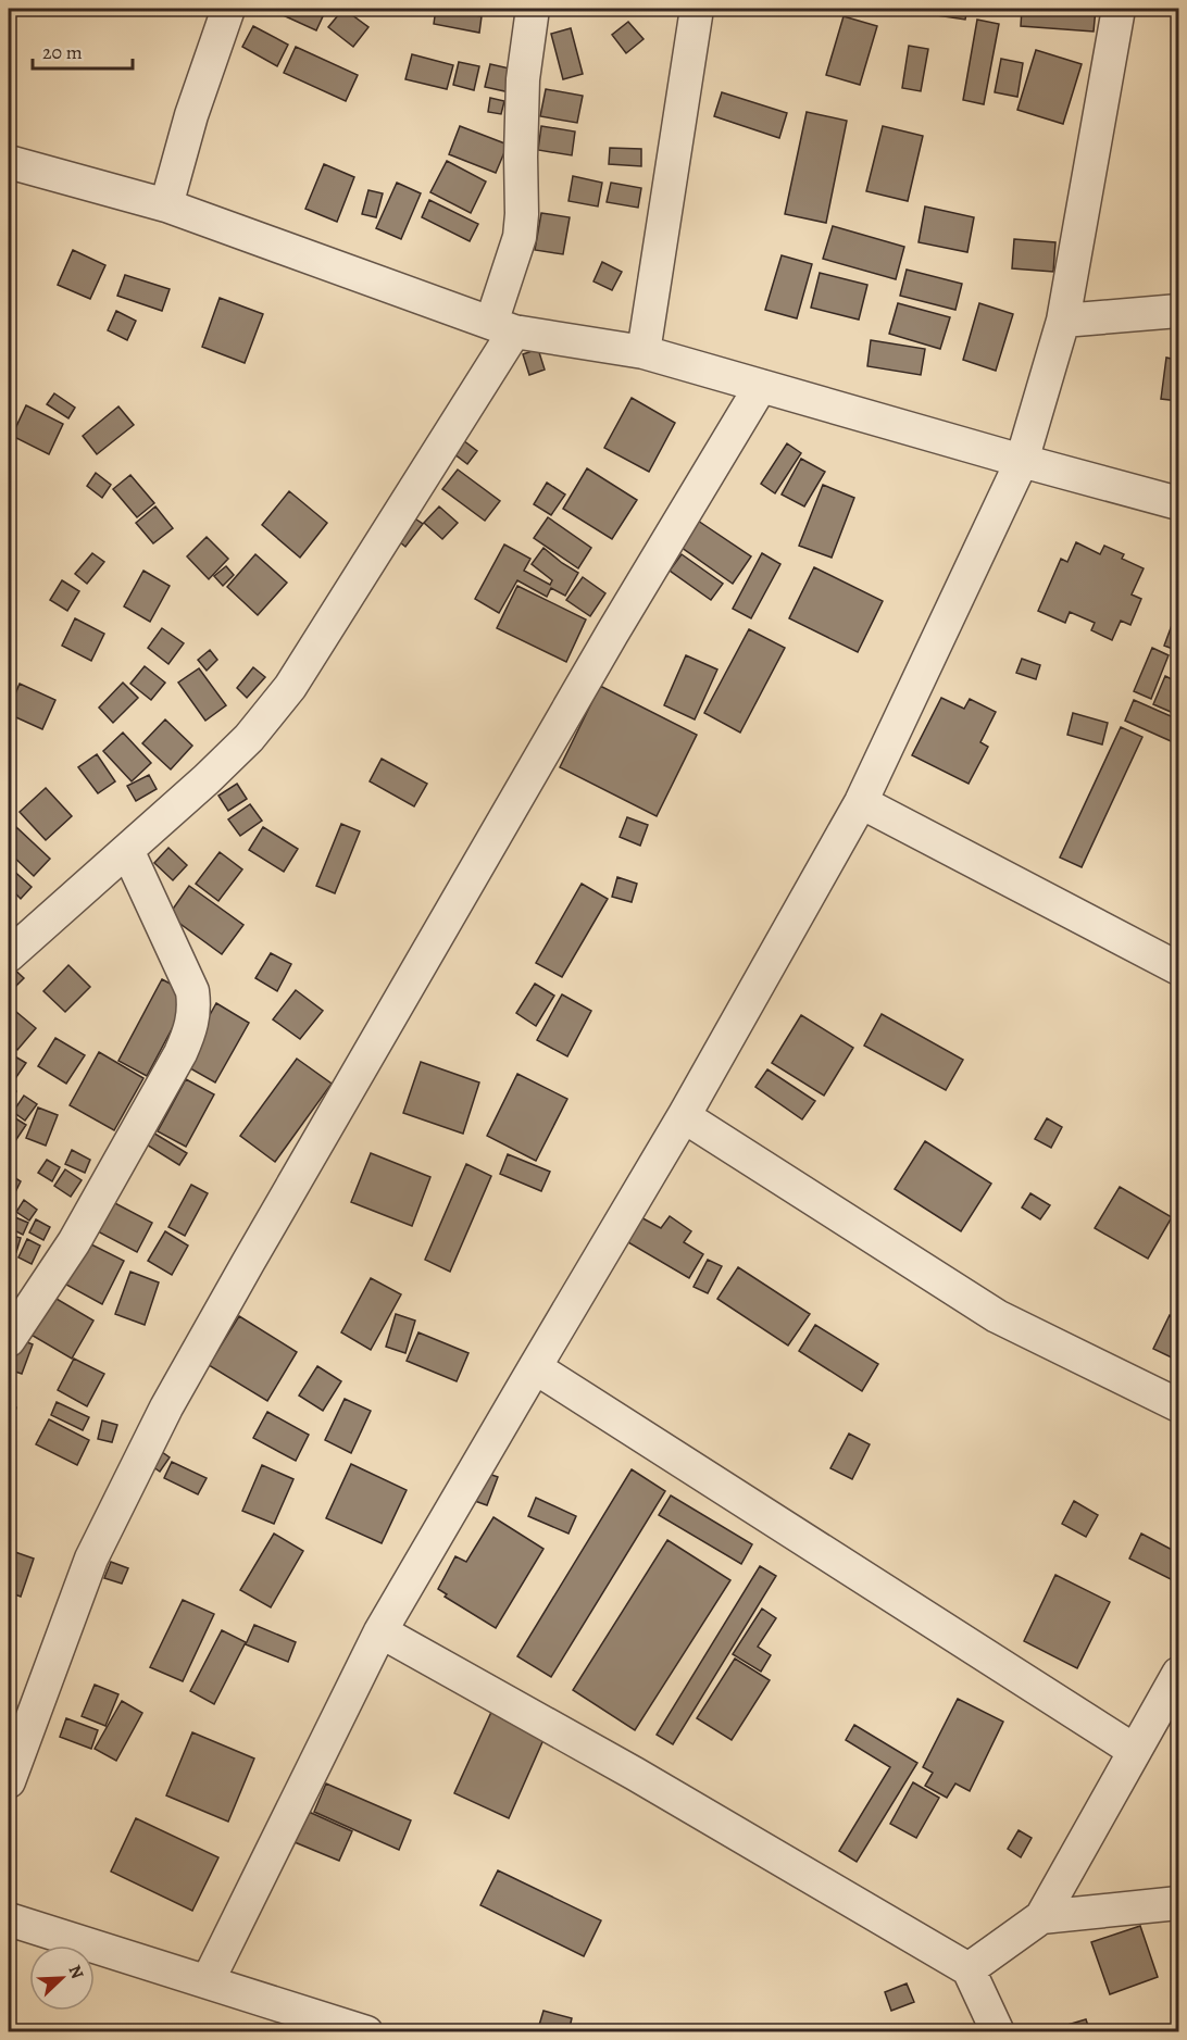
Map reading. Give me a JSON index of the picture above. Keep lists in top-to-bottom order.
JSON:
{
  "scale_bar": "20 m",
  "north": "top right"
}
